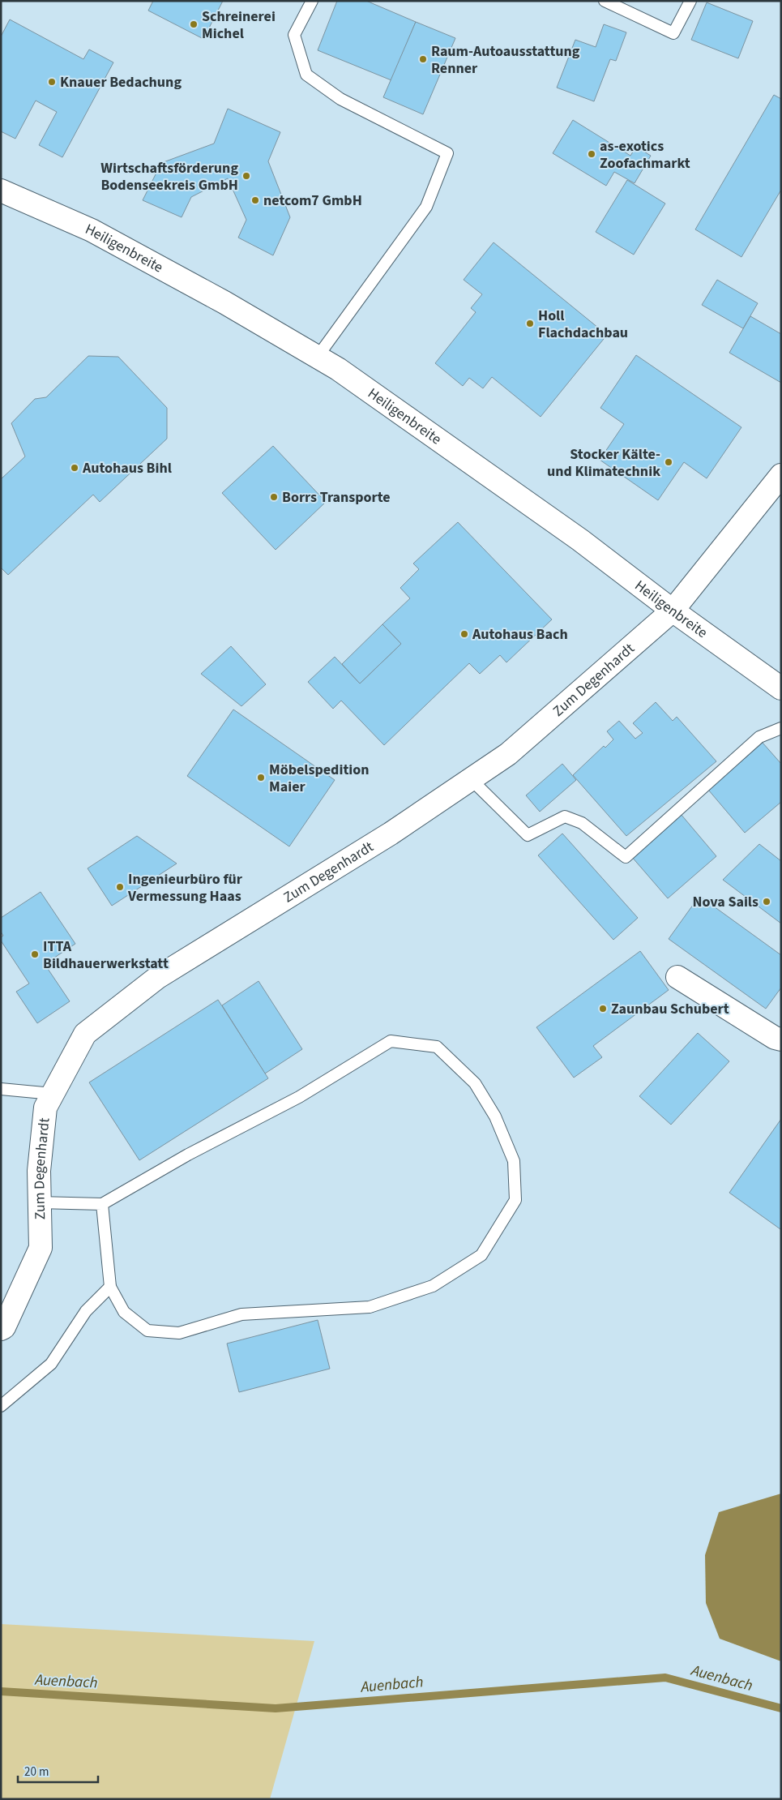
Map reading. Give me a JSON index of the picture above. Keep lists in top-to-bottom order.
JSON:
{
  "streets": {
    "street": ["Heiligenbreite", "Zum Degenhardt"]
  },
  "crossings": [
    ["Heiligenbreite", "Zum Degenhardt"]
  ],
  "water": ["Auenbach"],
  "places": [
    "Schreinerei Michel",
    "Raum-Autoausstattung Renner",
    "Knauer Bedachung",
    "as-exotics Zoofachmarkt",
    "Wirtschaftsförderung Bodenseekreis GmbH",
    "netcom7 GmbH",
    "Holl Flachdachbau",
    "Stocker Kälte- und Klimatechnik",
    "Autohaus Bihl",
    "Borrs Transporte",
    "Autohaus Bach",
    "Möbelspedition Maier",
    "Ingenieurbüro für Vermessung Haas",
    "Nova Sails",
    "ITTA Bildhauerwerkstatt",
    "Zaunbau Schubert"
  ],
  "scale_bar": "20 m"
}
